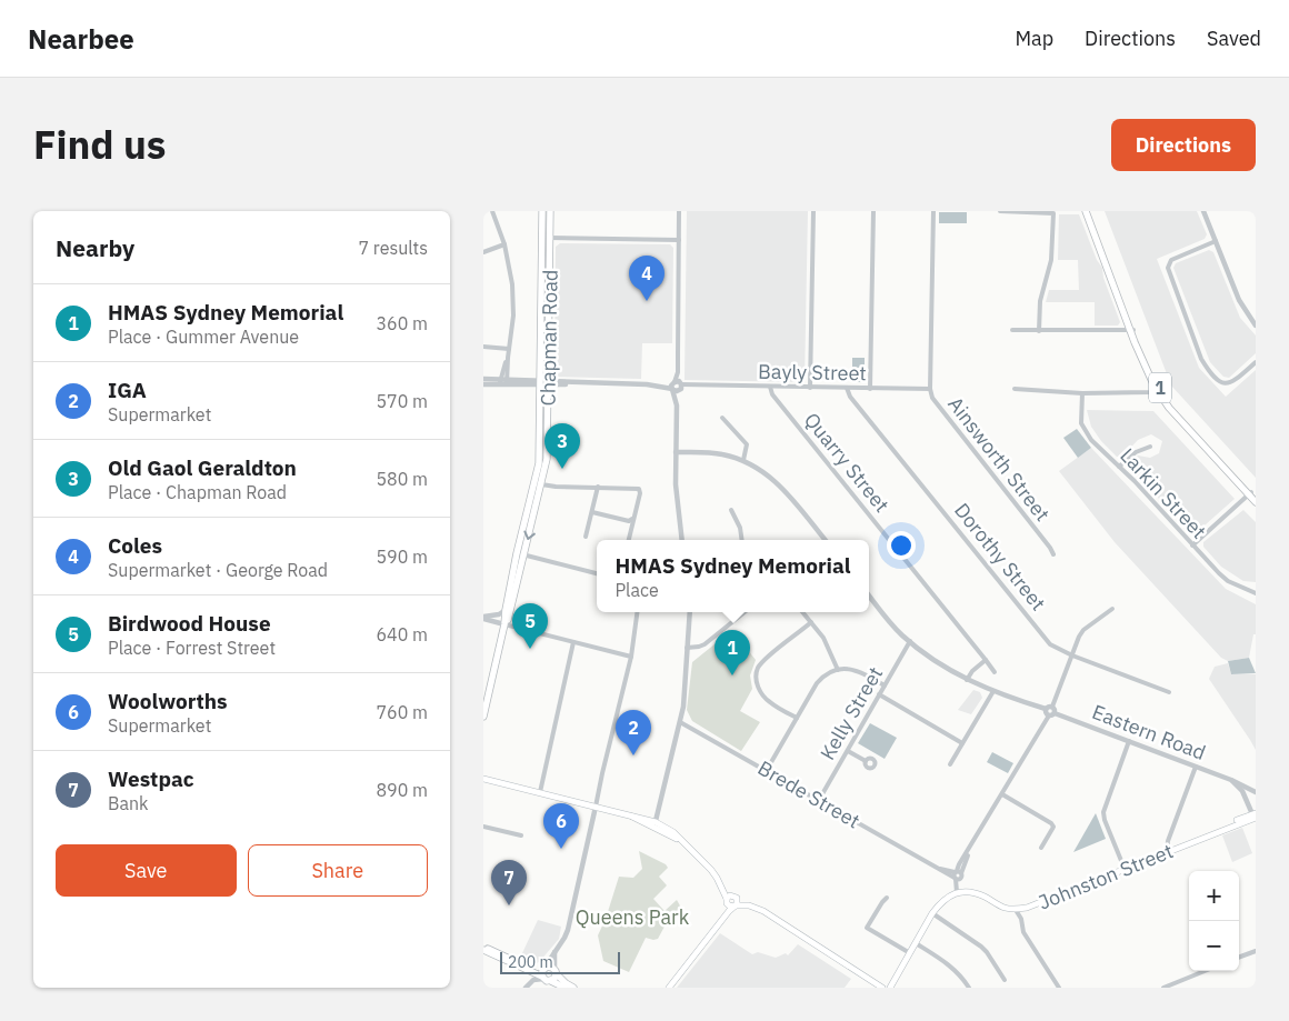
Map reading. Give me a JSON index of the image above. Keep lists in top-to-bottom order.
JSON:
{
  "streets": {
    "main road": ["Chapman Road", "1", "Johnston Street"],
    "street": [
      "Bayly Street",
      "Ainsworth Street",
      "Quarry Street",
      "Larkin Street",
      "Dorothy Street",
      "Kelly Street",
      "Eastern Road",
      "Brede Street"
    ]
  },
  "crossings": [
    ["Chapman Road", "Bayly Street"],
    ["Bayly Street", "Ainsworth Street"],
    ["Bayly Street", "Quarry Street"],
    ["Bayly Street", "Dorothy Street"],
    ["Kelly Street", "Brede Street"]
  ],
  "parks": ["Queens Park"],
  "scale_bar": "200 m",
  "page": {
    "header": "Nearbee",
    "nav": ["Map", "Directions", "Saved"],
    "title": "Find us",
    "buttons": [
      "Directions",
      ["Save", "Share"]
    ],
    "heading": ["Nearby", "7 results"],
    "pins": [
      "4",
      "3",
      "5",
      "1",
      "2",
      "6",
      "7"
    ],
    "list": [
      {
        "mark": "1",
        "name": "HMAS Sydney Memorial",
        "note": "Place · Gummer Avenue",
        "value": "360 m"
      },
      {
        "mark": "2",
        "name": "IGA",
        "note": "Supermarket",
        "value": "570 m"
      },
      {
        "mark": "3",
        "name": "Old Gaol Geraldton",
        "note": "Place · Chapman Road",
        "value": "580 m"
      },
      {
        "mark": "4",
        "name": "Coles",
        "note": "Supermarket · George Road",
        "value": "590 m"
      },
      {
        "mark": "5",
        "name": "Birdwood House",
        "note": "Place · Forrest Street",
        "value": "640 m"
      },
      {
        "mark": "6",
        "name": "Woolworths",
        "note": "Supermarket",
        "value": "760 m"
      },
      {
        "mark": "7",
        "name": "Westpac",
        "note": "Bank",
        "value": "890 m"
      }
    ],
    "popup": ["HMAS Sydney Memorial", "Place"],
    "map_buttons": ["+", "−"],
    "scale": "200 m"
  }
}
